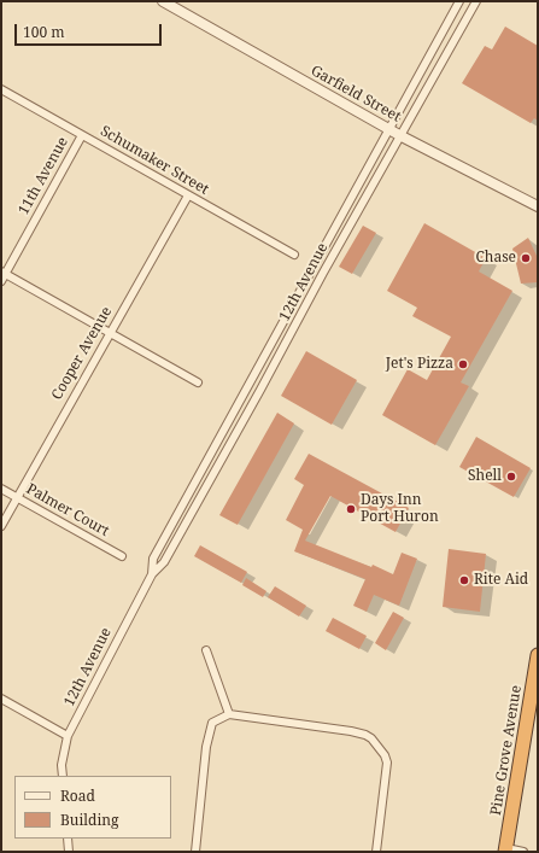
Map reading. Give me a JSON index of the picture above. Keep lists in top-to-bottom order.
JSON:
{
  "streets": {
    "highway": ["Pine Grove Avenue"],
    "street": [
      "Garfield Street",
      "Schumaker Street",
      "11th Avenue",
      "12th Avenue",
      "Cooper Avenue",
      "Palmer Court"
    ]
  },
  "crossings": [
    ["Garfield Street", "12th Avenue"],
    ["Schumaker Street", "11th Avenue"],
    ["Schumaker Street", "Cooper Avenue"],
    ["Cooper Avenue", "Palmer Court"]
  ],
  "places": [
    "Chase",
    "Jet's Pizza",
    "Shell",
    "Days Inn Port Huron",
    "Rite Aid"
  ],
  "legend": ["Road", "Building"],
  "scale_bar": "100 m"
}
